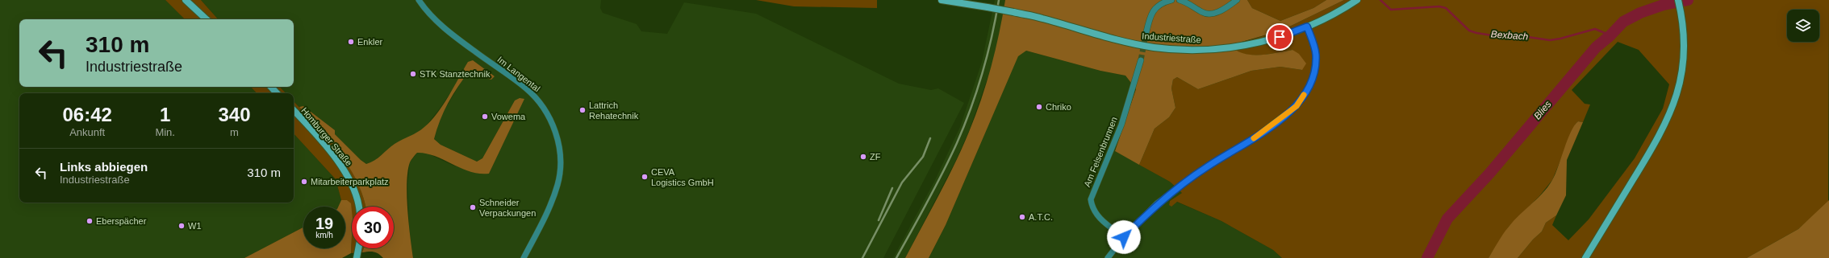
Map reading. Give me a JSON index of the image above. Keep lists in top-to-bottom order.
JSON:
{
  "streets": {
    "street": [
      "Industriestraße",
      "Im Langental",
      "Homburger Straße",
      "Am Felsenbrunnen"
    ]
  },
  "water": ["Bexbach", "Blies"],
  "places": [
    "Enkler",
    "STK Stanztechnik",
    "Chriko",
    "Lattrich Rehatechnik",
    "Vowema",
    "ZF",
    "CEVA Logistics GmbH",
    "Mitarbeiterparkplatz",
    "Schneider Verpackungen",
    "A.T.C.",
    "Eberspächer",
    "W1"
  ],
  "page": {
    "turn": ["310 m", "Industriestraße"],
    "eta": [
      "06:42",
      "Ankunft",
      "1",
      "Min.",
      "340",
      "m"
    ],
    "list": [
      {
        "name": "Links abbiegen",
        "note": "Industriestraße",
        "value": "310 m"
      }
    ],
    "speed": "19 km/h",
    "limit": "30"
  }
}
